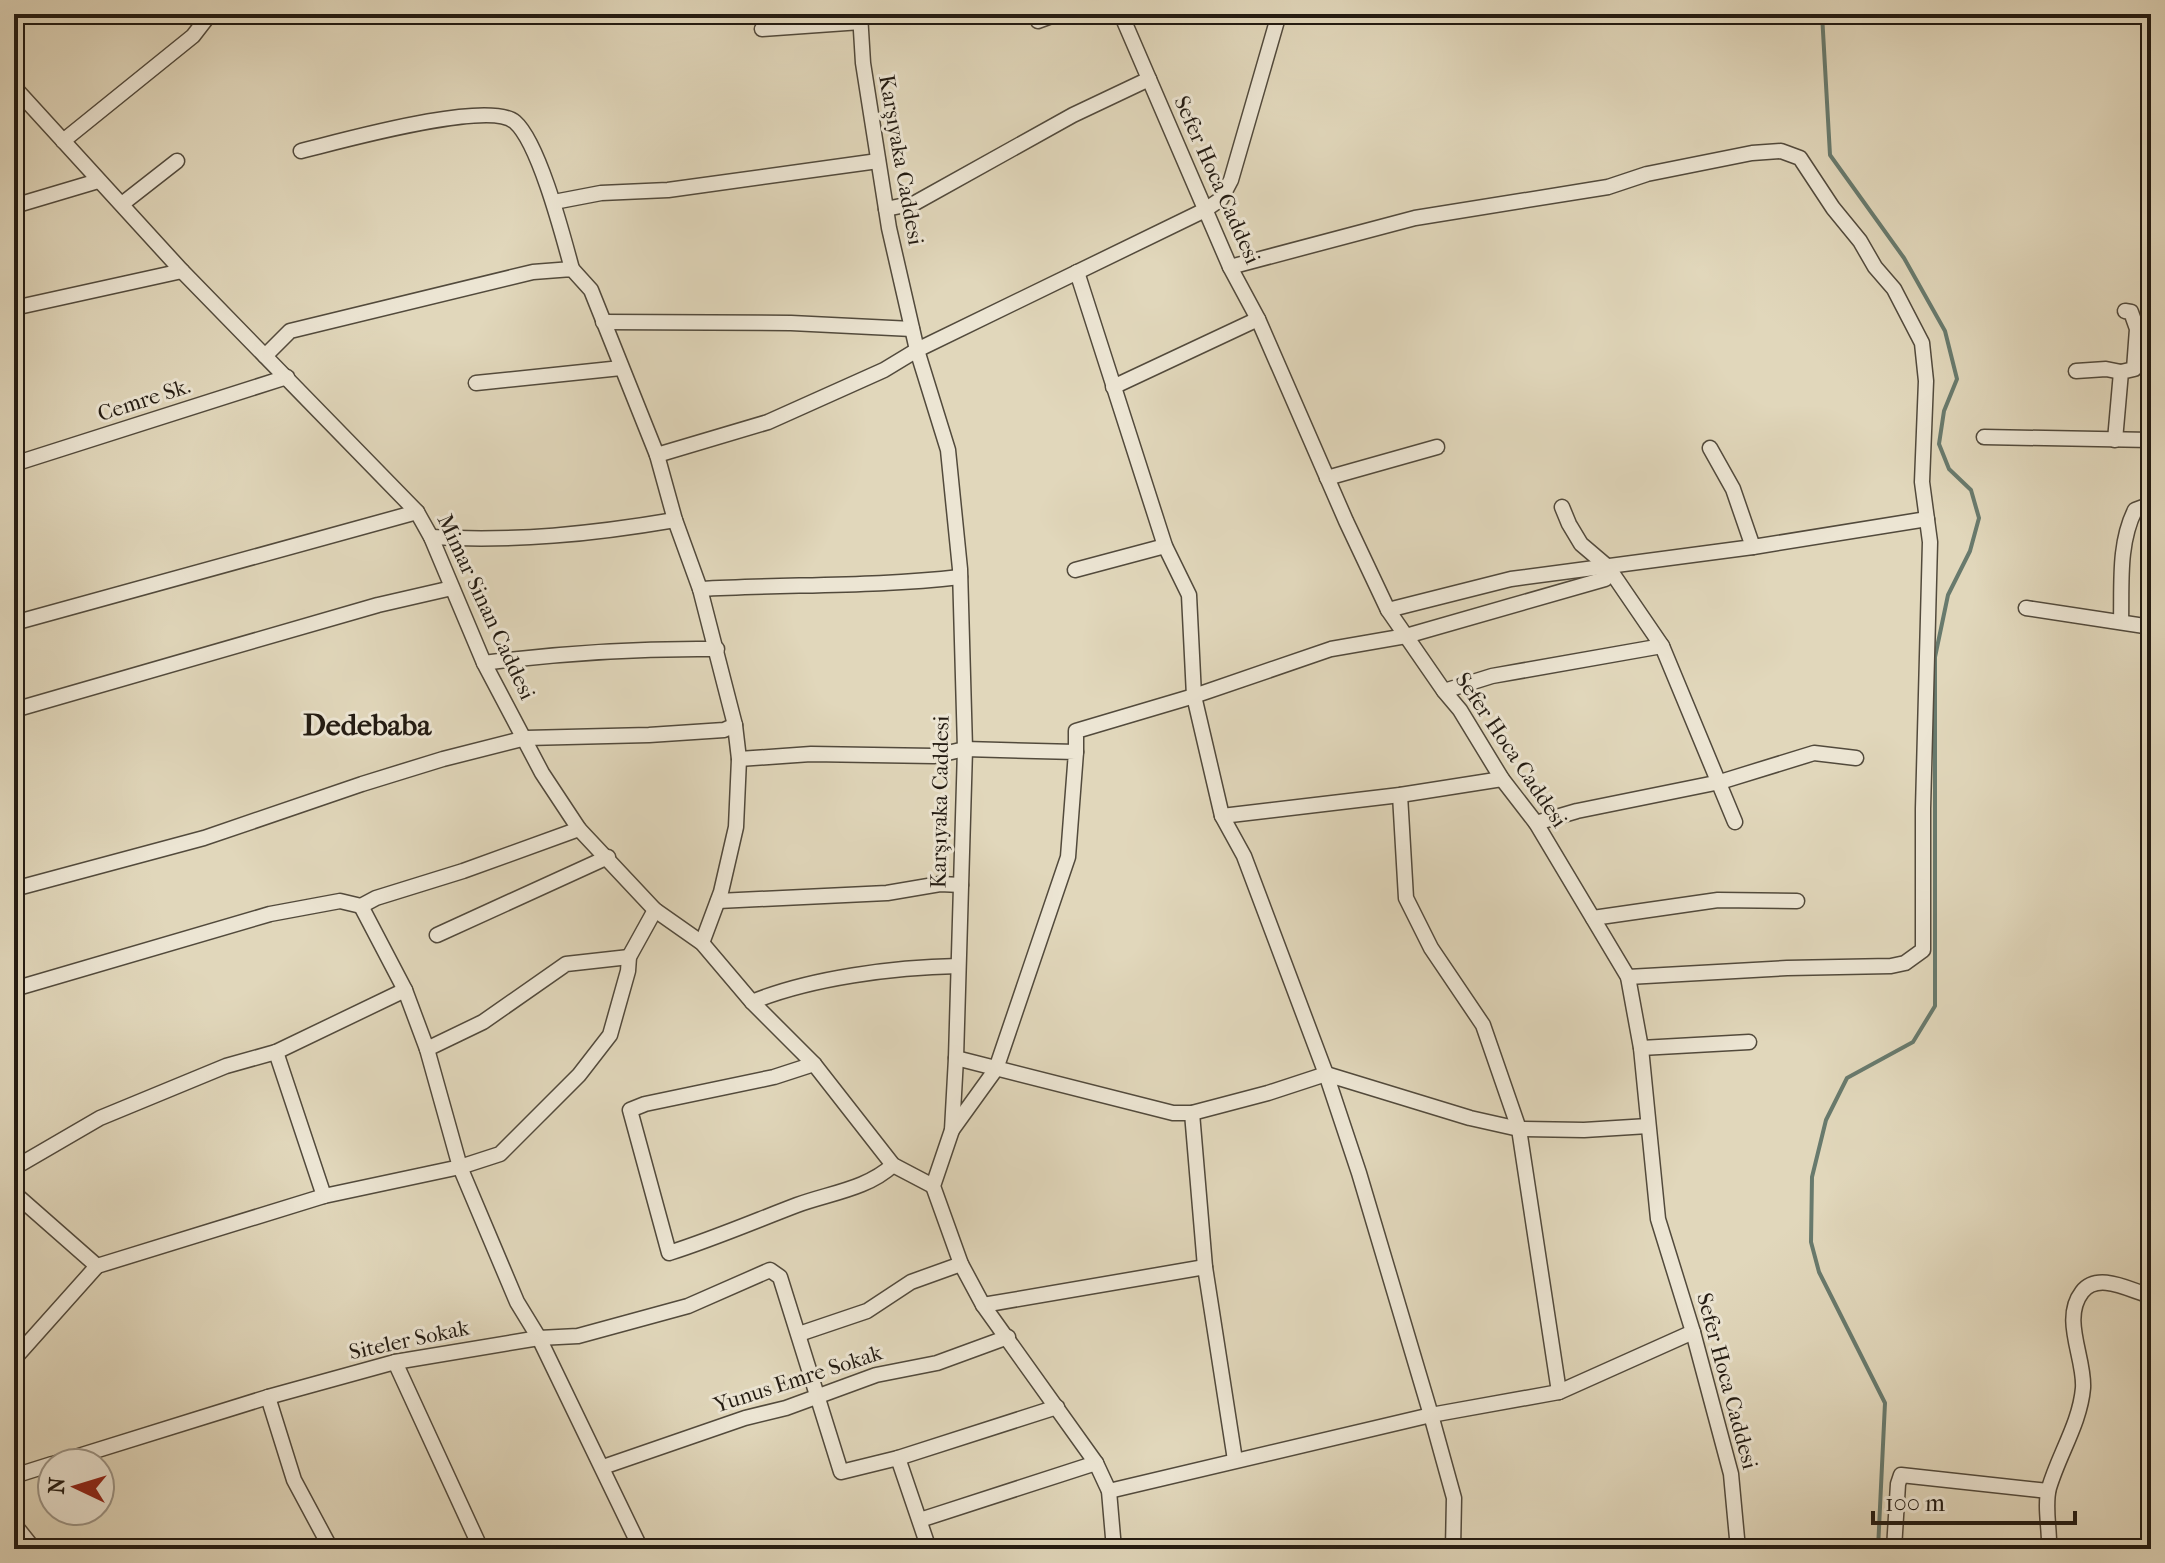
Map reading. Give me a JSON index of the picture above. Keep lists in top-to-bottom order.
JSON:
{
  "streets": {
    "street": [
      "Karşıyaka Caddesi",
      "Sefer Hoca Caddesi",
      "Cemre Sk.",
      "Mimar Sinan Caddesi",
      "Siteler Sokak",
      "Yunus Emre Sokak"
    ]
  },
  "crossings": [
    ["Karşıyaka Caddesi", "Mimar Sinan Caddesi"],
    ["Cemre Sk.", "Mimar Sinan Caddesi"]
  ],
  "districts": ["Dedebaba"],
  "scale_bar": "100 m",
  "north": "left"
}
